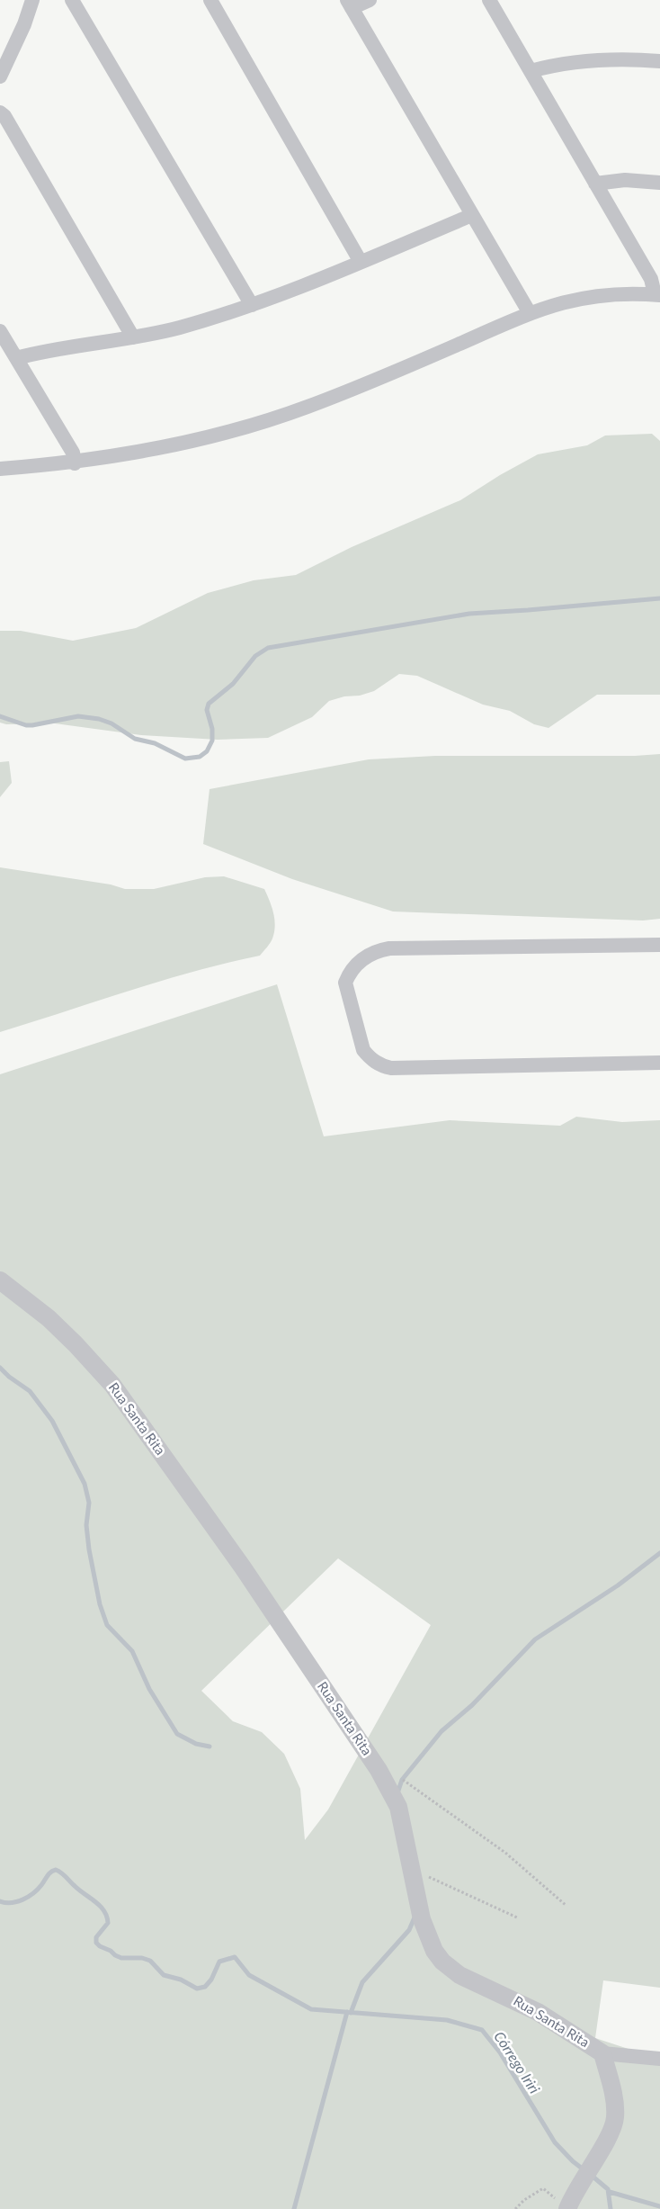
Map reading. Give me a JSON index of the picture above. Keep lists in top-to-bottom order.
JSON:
{
  "streets": {
    "street": ["Rua Santa Rita"]
  },
  "water": ["Córrego Iriri"]
}
